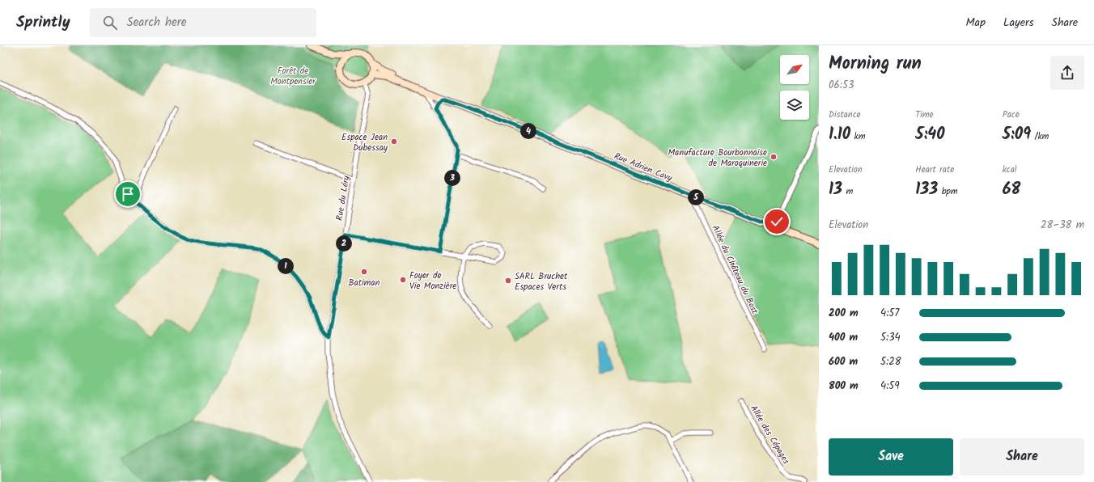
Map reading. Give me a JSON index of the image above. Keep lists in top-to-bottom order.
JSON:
{
  "streets": {
    "main road": ["Rue Adrien Cavy"],
    "street": ["Rue du Léry", "Allée du Château du Bost", "Allée des Cépages"]
  },
  "crossings": [
    ["Rue Adrien Cavy", "Rue du Léry"],
    ["Rue Adrien Cavy", "Allée du Château du Bost"]
  ],
  "parks": ["Forêt de Montpensier"],
  "places": [
    "Espace Jean Dubessay",
    "Manufacture Bourbonnaise de Maroquinerie",
    "Batiman",
    "Foyer de Vie Monzière",
    "SARL Bruchet Espaces Verts"
  ],
  "north": "top right",
  "page": {
    "header": "Sprintly",
    "search": "Search here",
    "nav": ["Map", "Layers", "Share"],
    "heading": ["Morning run", "06:53"],
    "stats": [
      ["Distance", "1.10 km"],
      ["Time", "5:40"],
      ["Pace", "5:09 /km"],
      ["Elevation", "13 m"],
      ["Heart rate", "133 bpm"],
      ["kcal", "68"]
    ],
    "pins": [
      "4",
      "3",
      "5",
      "2",
      "1"
    ],
    "chart": ["Elevation", "28–38 m"],
    "list": [
      {
        "name": "200 m",
        "note": "4:57"
      },
      {
        "name": "400 m",
        "note": "5:34"
      },
      {
        "name": "600 m",
        "note": "5:28"
      },
      {
        "name": "800 m",
        "note": "4:59"
      }
    ],
    "buttons": ["Save", "Share"]
  }
}
